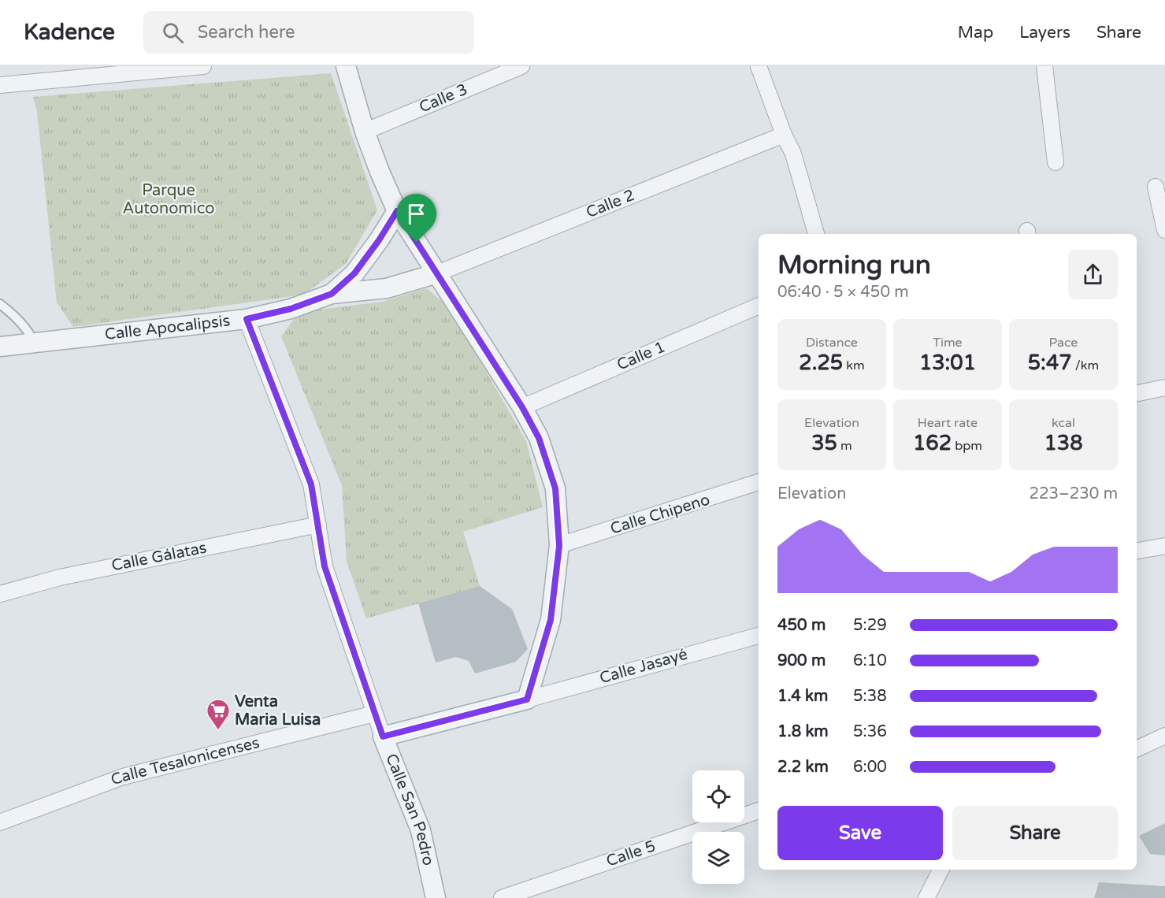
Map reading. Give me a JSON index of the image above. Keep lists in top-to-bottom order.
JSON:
{
  "streets": {
    "street": [
      "Calle 3",
      "Calle 2",
      "Calle Apocalipsis",
      "Calle 1",
      "Calle Chipeno",
      "Calle Gálatas",
      "Calle Jasayé",
      "Calle Tesalonicenses",
      "Calle San Pedro",
      "Calle 5"
    ]
  },
  "crossings": [
    ["Calle 2", "Calle Apocalipsis"],
    ["Calle Apocalipsis", "Calle San Pedro"],
    ["Calle Gálatas", "Calle San Pedro"],
    ["Calle Tesalonicenses", "Calle San Pedro"]
  ],
  "parks": ["Parque Autonomico"],
  "places": {
    "supermarket": ["Venta Maria Luisa"]
  },
  "page": {
    "header": "Kadence",
    "search": "Search here",
    "nav": ["Map", "Layers", "Share"],
    "heading": ["Morning run", "06:40 · 5 × 450 m"],
    "stats": [
      ["Distance", "2.25 km"],
      ["Time", "13:01"],
      ["Pace", "5:47 /km"],
      ["Elevation", "35 m"],
      ["Heart rate", "162 bpm"],
      ["kcal", "138"]
    ],
    "chart": ["Elevation", "223–230 m"],
    "list": [
      {
        "name": "450 m",
        "note": "5:29"
      },
      {
        "name": "900 m",
        "note": "6:10"
      },
      {
        "name": "1.4 km",
        "note": "5:38"
      },
      {
        "name": "1.8 km",
        "note": "5:36"
      },
      {
        "name": "2.2 km",
        "note": "6:00"
      }
    ],
    "buttons": ["Save", "Share"]
  }
}
